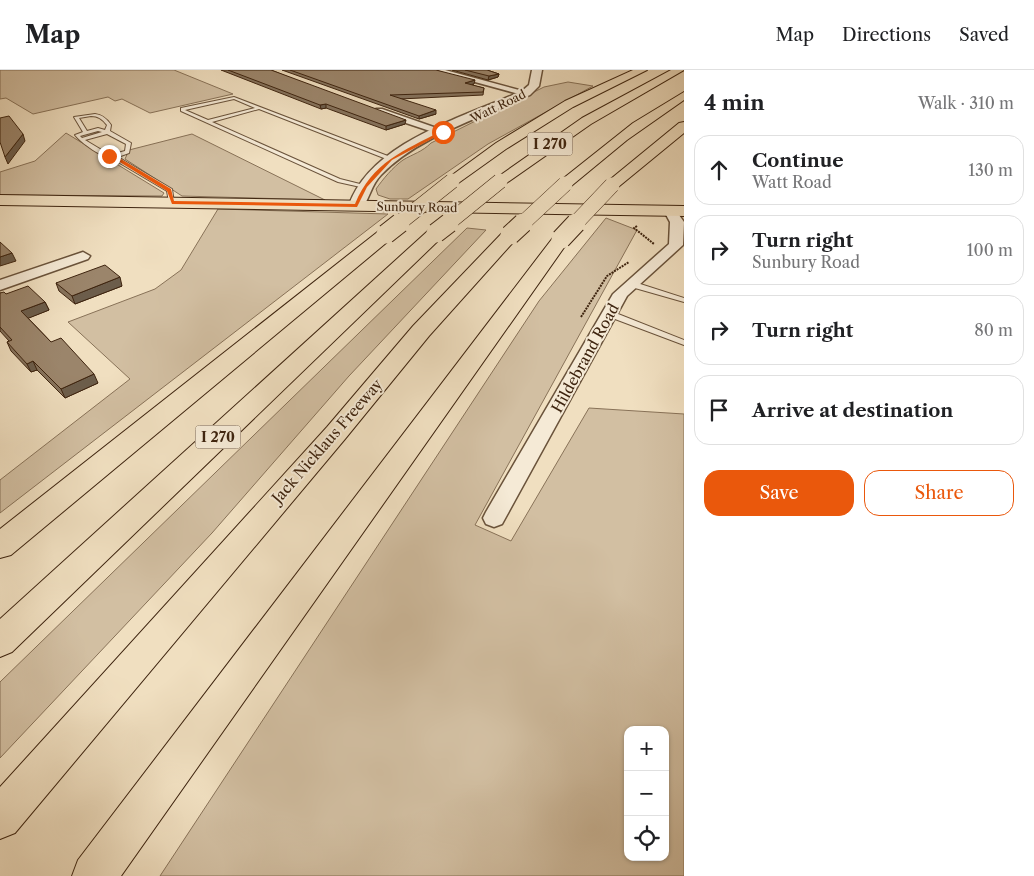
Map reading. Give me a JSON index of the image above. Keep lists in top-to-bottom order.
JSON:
{
  "streets": {
    "main road": ["I 270", "Sunbury Road", "Jack Nicklaus Freeway"],
    "street": ["Watt Road", "Hildebrand Road"]
  },
  "crossings": [
    ["Watt Road", "Sunbury Road"],
    ["Sunbury Road", "Hildebrand Road"]
  ],
  "page": {
    "header": "Map",
    "nav": ["Map", "Directions", "Saved"],
    "heading": ["4 min", "Walk · 310 m"],
    "list": [
      ["Continue", "Watt Road", "130 m"],
      ["Turn right", "Sunbury Road", "100 m"],
      ["Turn right", "80 m"],
      "Arrive at destination"
    ],
    "buttons": ["Save", "Share"],
    "map_buttons": ["+", "−"]
  }
}
